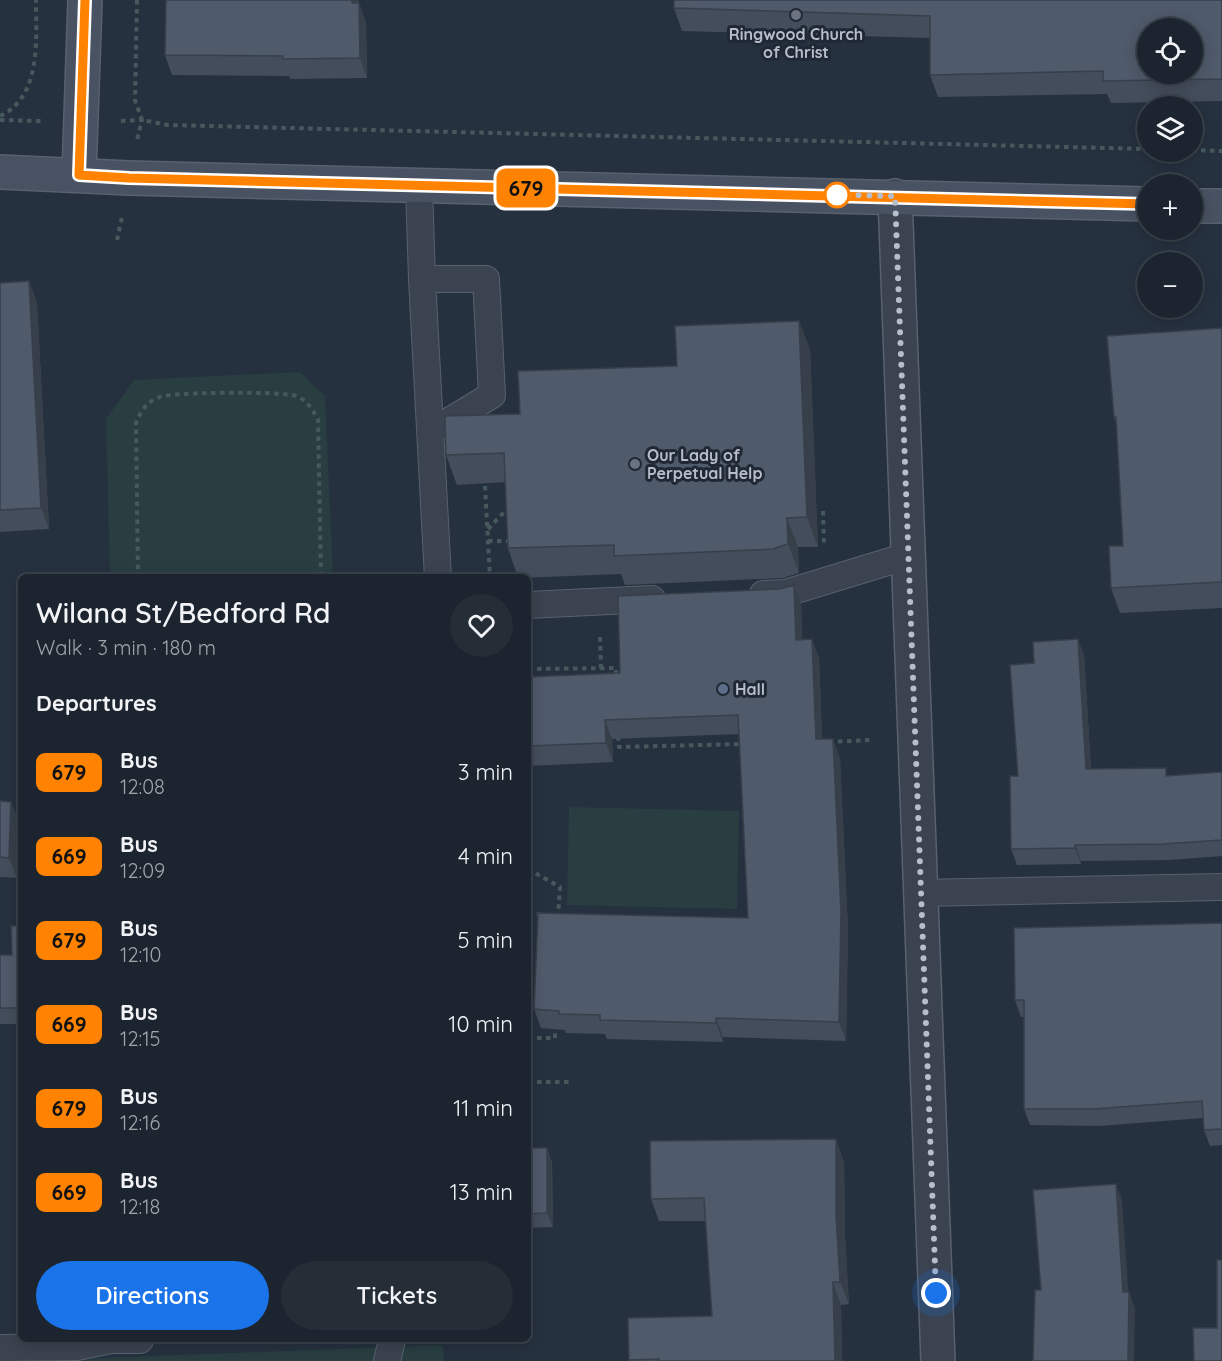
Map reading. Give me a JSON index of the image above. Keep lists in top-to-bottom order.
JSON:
{
  "places": ["Ringwood Church of Christ", "Our Lady of Perpetual Help", "Hall"],
  "lines": ["bus line 679"],
  "page": {
    "on_map": "679",
    "map_buttons": ["+", "−"],
    "heading": [
      ["Wilana St/Bedford Rd", "Walk · 3 min · 180 m"],
      "Departures"
    ],
    "list": [
      {
        "mark": "679",
        "name": "Bus",
        "note": "12:08",
        "value": "3 min"
      },
      {
        "mark": "669",
        "name": "Bus",
        "note": "12:09",
        "value": "4 min"
      },
      {
        "mark": "679",
        "name": "Bus",
        "note": "12:10",
        "value": "5 min"
      },
      {
        "mark": "669",
        "name": "Bus",
        "note": "12:15",
        "value": "10 min"
      },
      {
        "mark": "679",
        "name": "Bus",
        "note": "12:16",
        "value": "11 min"
      },
      {
        "mark": "669",
        "name": "Bus",
        "note": "12:18",
        "value": "13 min"
      }
    ],
    "buttons": ["Directions", "Tickets"]
  }
}
